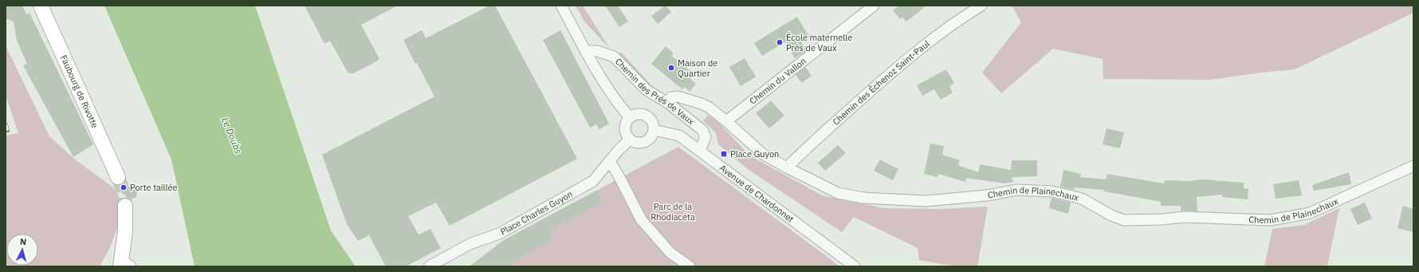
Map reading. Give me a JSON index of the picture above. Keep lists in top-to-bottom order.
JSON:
{
  "streets": {
    "main road": ["Faubourg de Rivotte"],
    "street": [
      "Chemin du Vallon",
      "Chemin des Échenoz Saint-Paul",
      "Chemin des Prés de Vaux",
      "Avenue de Chardonnet",
      "Chemin de Plainechaux",
      "Place Charles Guyon"
    ]
  },
  "crossings": [
    ["Chemin du Vallon", "Chemin de Plainechaux"],
    ["Chemin des Échenoz Saint-Paul", "Chemin de Plainechaux"],
    ["Chemin des Prés de Vaux", "Avenue de Chardonnet"],
    ["Chemin des Prés de Vaux", "Chemin de Plainechaux"],
    ["Avenue de Chardonnet", "Place Charles Guyon"]
  ],
  "water": ["Le Doubs"],
  "parks": ["Parc de la Rhodiacéta"],
  "places": {
    "other": ["École maternelle Prés de Vaux", "Maison de Quartier", "Porte taillée"],
    "transit": ["Place Guyon"]
  },
  "north": "top"
}
